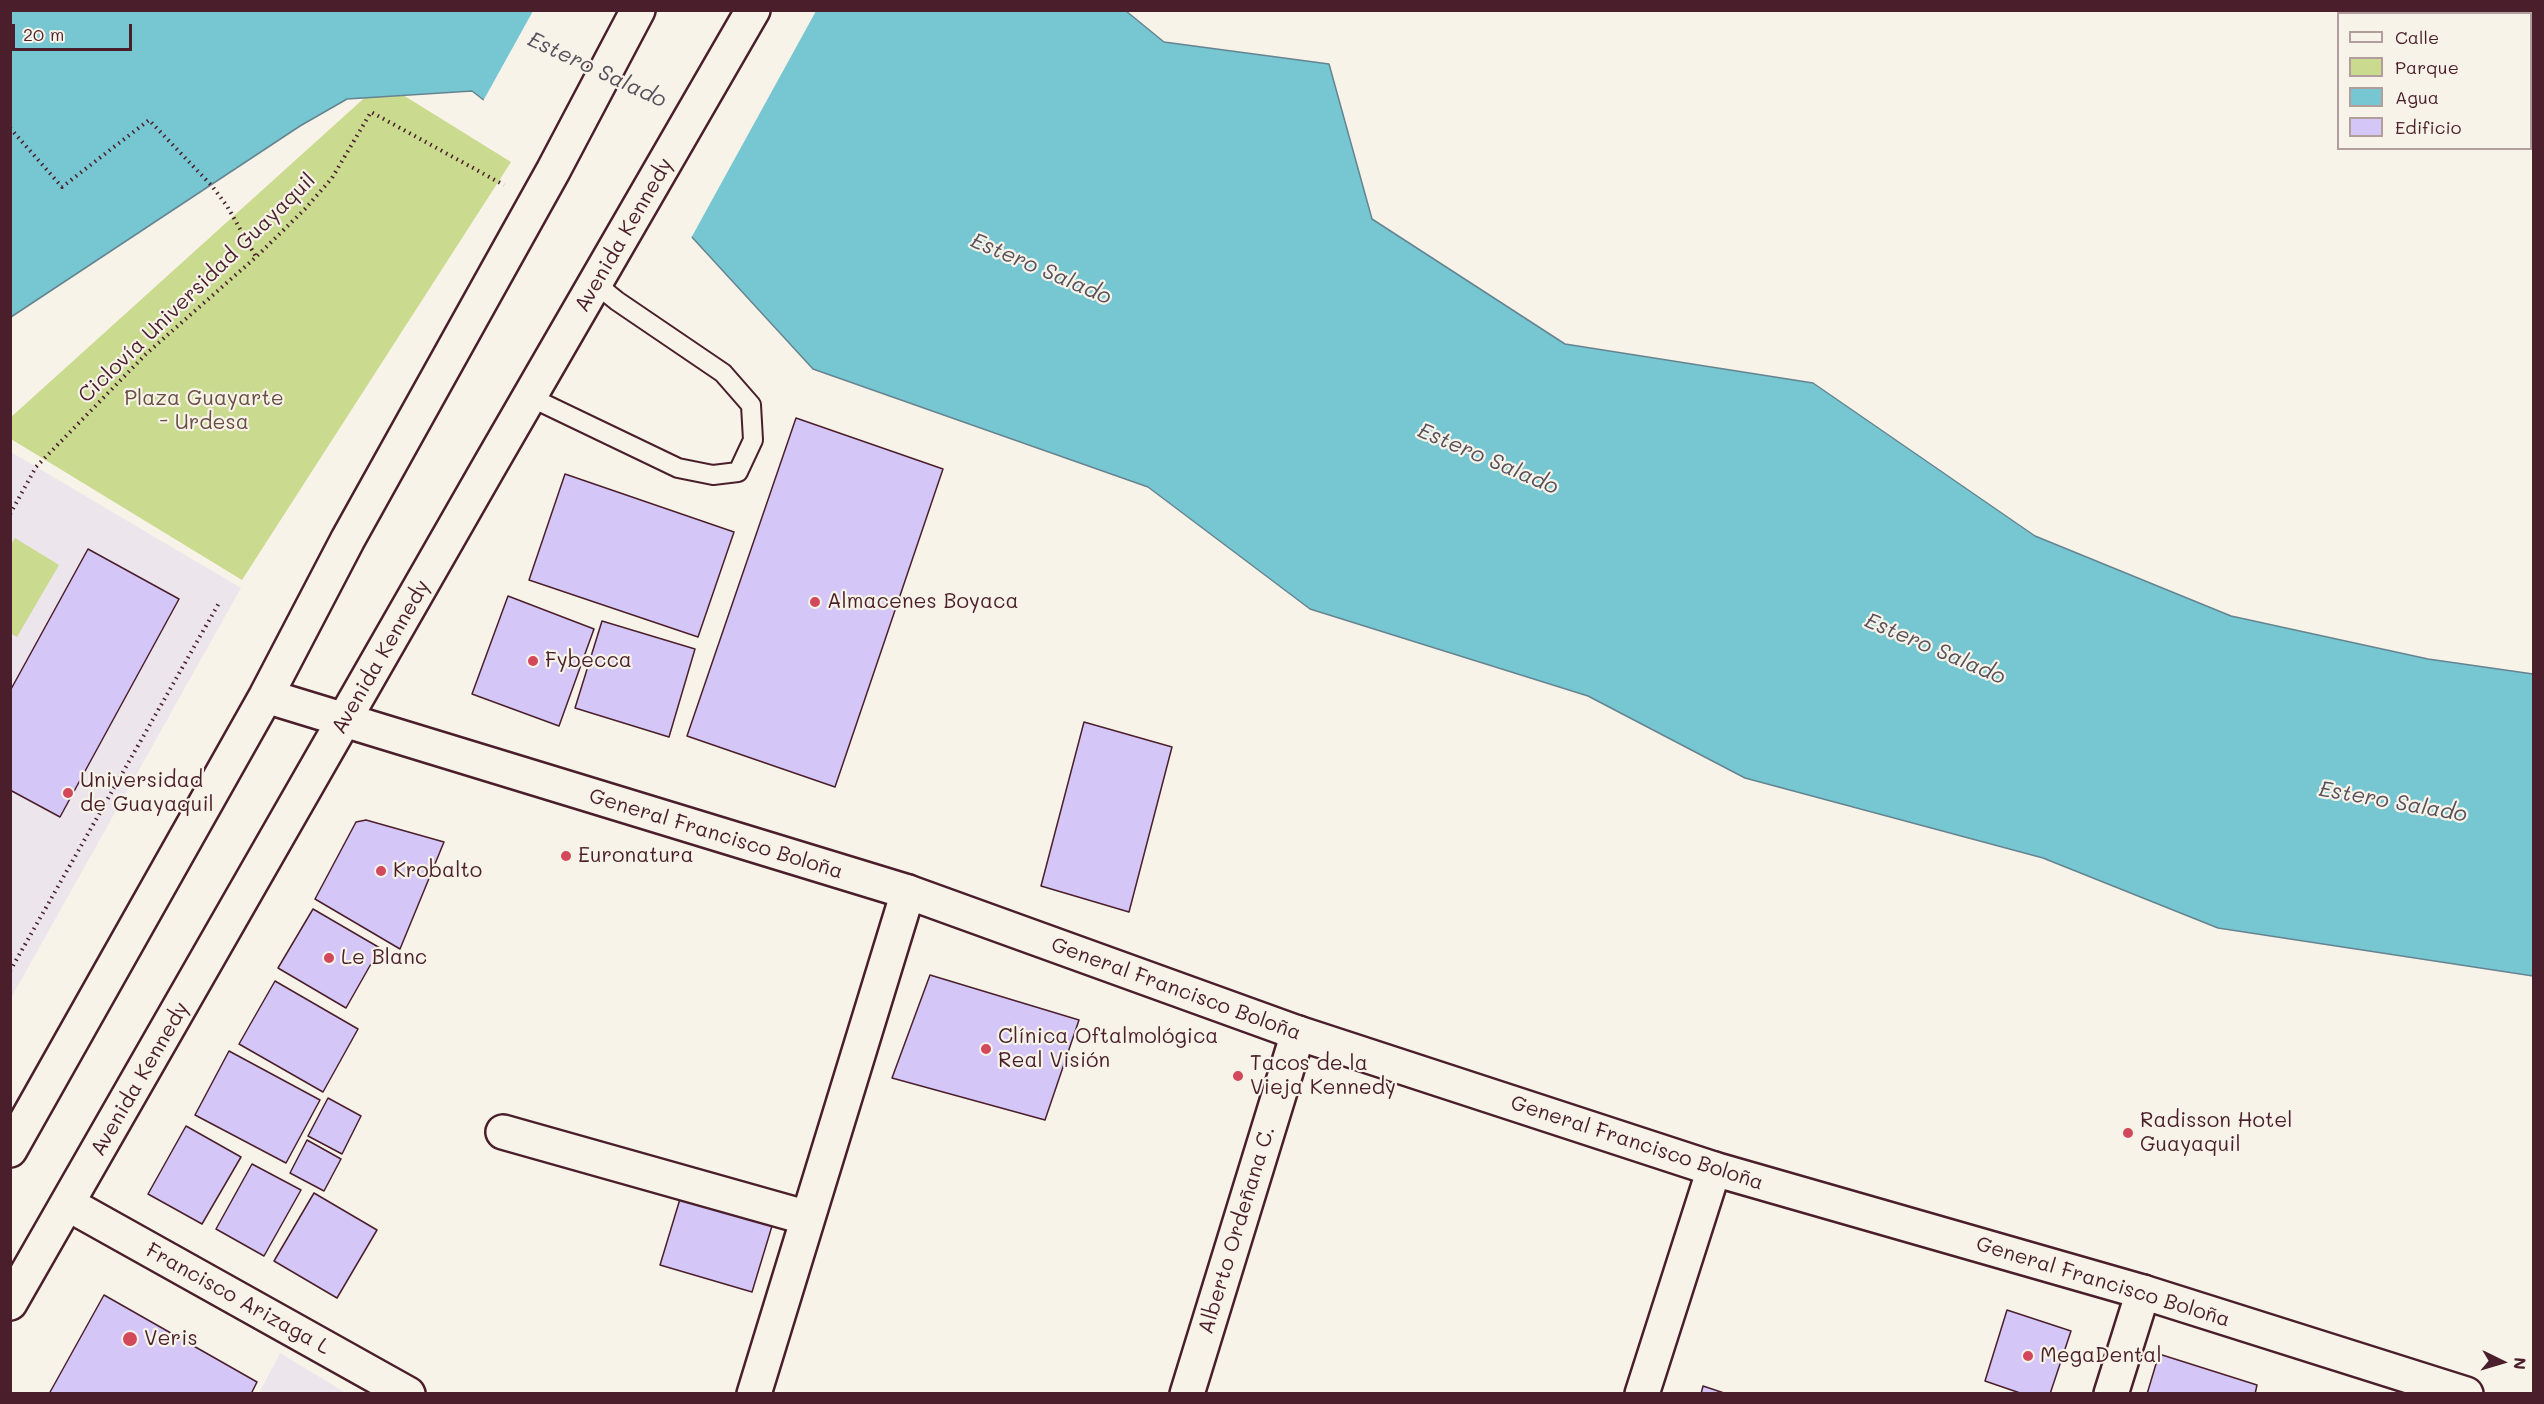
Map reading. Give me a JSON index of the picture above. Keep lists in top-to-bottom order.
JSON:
{
  "streets": {
    "street": [
      "Avenida Kennedy",
      "General Francisco Boloña",
      "Alberto Ordeñana C.",
      "Francisco Arizaga L"
    ],
    "path": ["Ciclovía Universidad Guayaquil"]
  },
  "crossings": [
    ["Avenida Kennedy", "General Francisco Boloña"],
    ["Avenida Kennedy", "Francisco Arizaga L"],
    ["General Francisco Boloña", "Alberto Ordeñana C."]
  ],
  "water": ["Estero Salado"],
  "parks": ["Plaza Guayarte - Urdesa"],
  "places": [
    "Almacenes Boyaca",
    "Fybecca",
    "Universidad de Guayaquil",
    "Euronatura",
    "Krobalto",
    "Le Blanc",
    "Clínica Oftalmológica Real Visión",
    "Tacos de la Vieja Kennedy",
    "Radisson Hotel Guayaquil",
    "Veris",
    "MegaDental"
  ],
  "legend": [
    "Calle",
    "Parque",
    "Agua",
    "Edificio"
  ],
  "scale_bar": "20 m",
  "north": "right"
}
